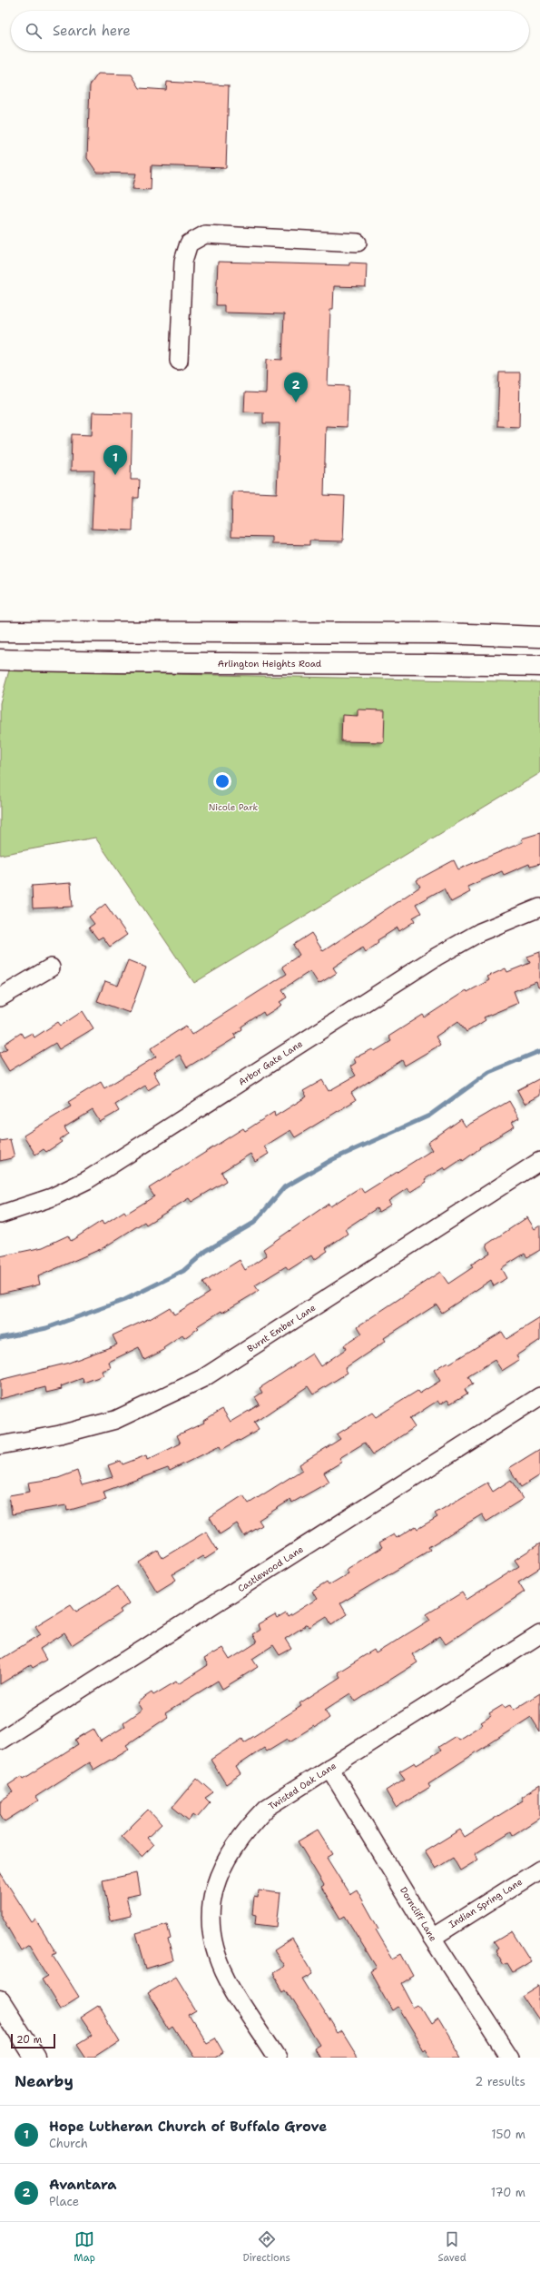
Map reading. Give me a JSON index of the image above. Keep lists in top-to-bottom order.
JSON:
{
  "streets": {
    "main road": ["Arlington Heights Road"],
    "street": [
      "Arbor Gate Lane",
      "Burnt Ember Lane",
      "Castlewood Lane",
      "Twisted Oak Lane",
      "Indian Spring Lane",
      "Dorncliff Lane"
    ]
  },
  "crossings": [
    ["Twisted Oak Lane", "Dorncliff Lane"],
    ["Indian Spring Lane", "Dorncliff Lane"]
  ],
  "parks": ["Nicole Park"],
  "scale_bar": "20 m",
  "page": {
    "search": "Search here",
    "pins": ["2", "1"],
    "scale": "20 m",
    "heading": ["Nearby", "2 results"],
    "list": [
      {
        "mark": "1",
        "name": "Hope Lutheran Church of Buffalo Grove",
        "note": "Church",
        "value": "150 m"
      },
      {
        "mark": "2",
        "name": "Avantara",
        "note": "Place",
        "value": "170 m"
      }
    ],
    "nav": ["Map", "Directions", "Saved"]
  }
}
